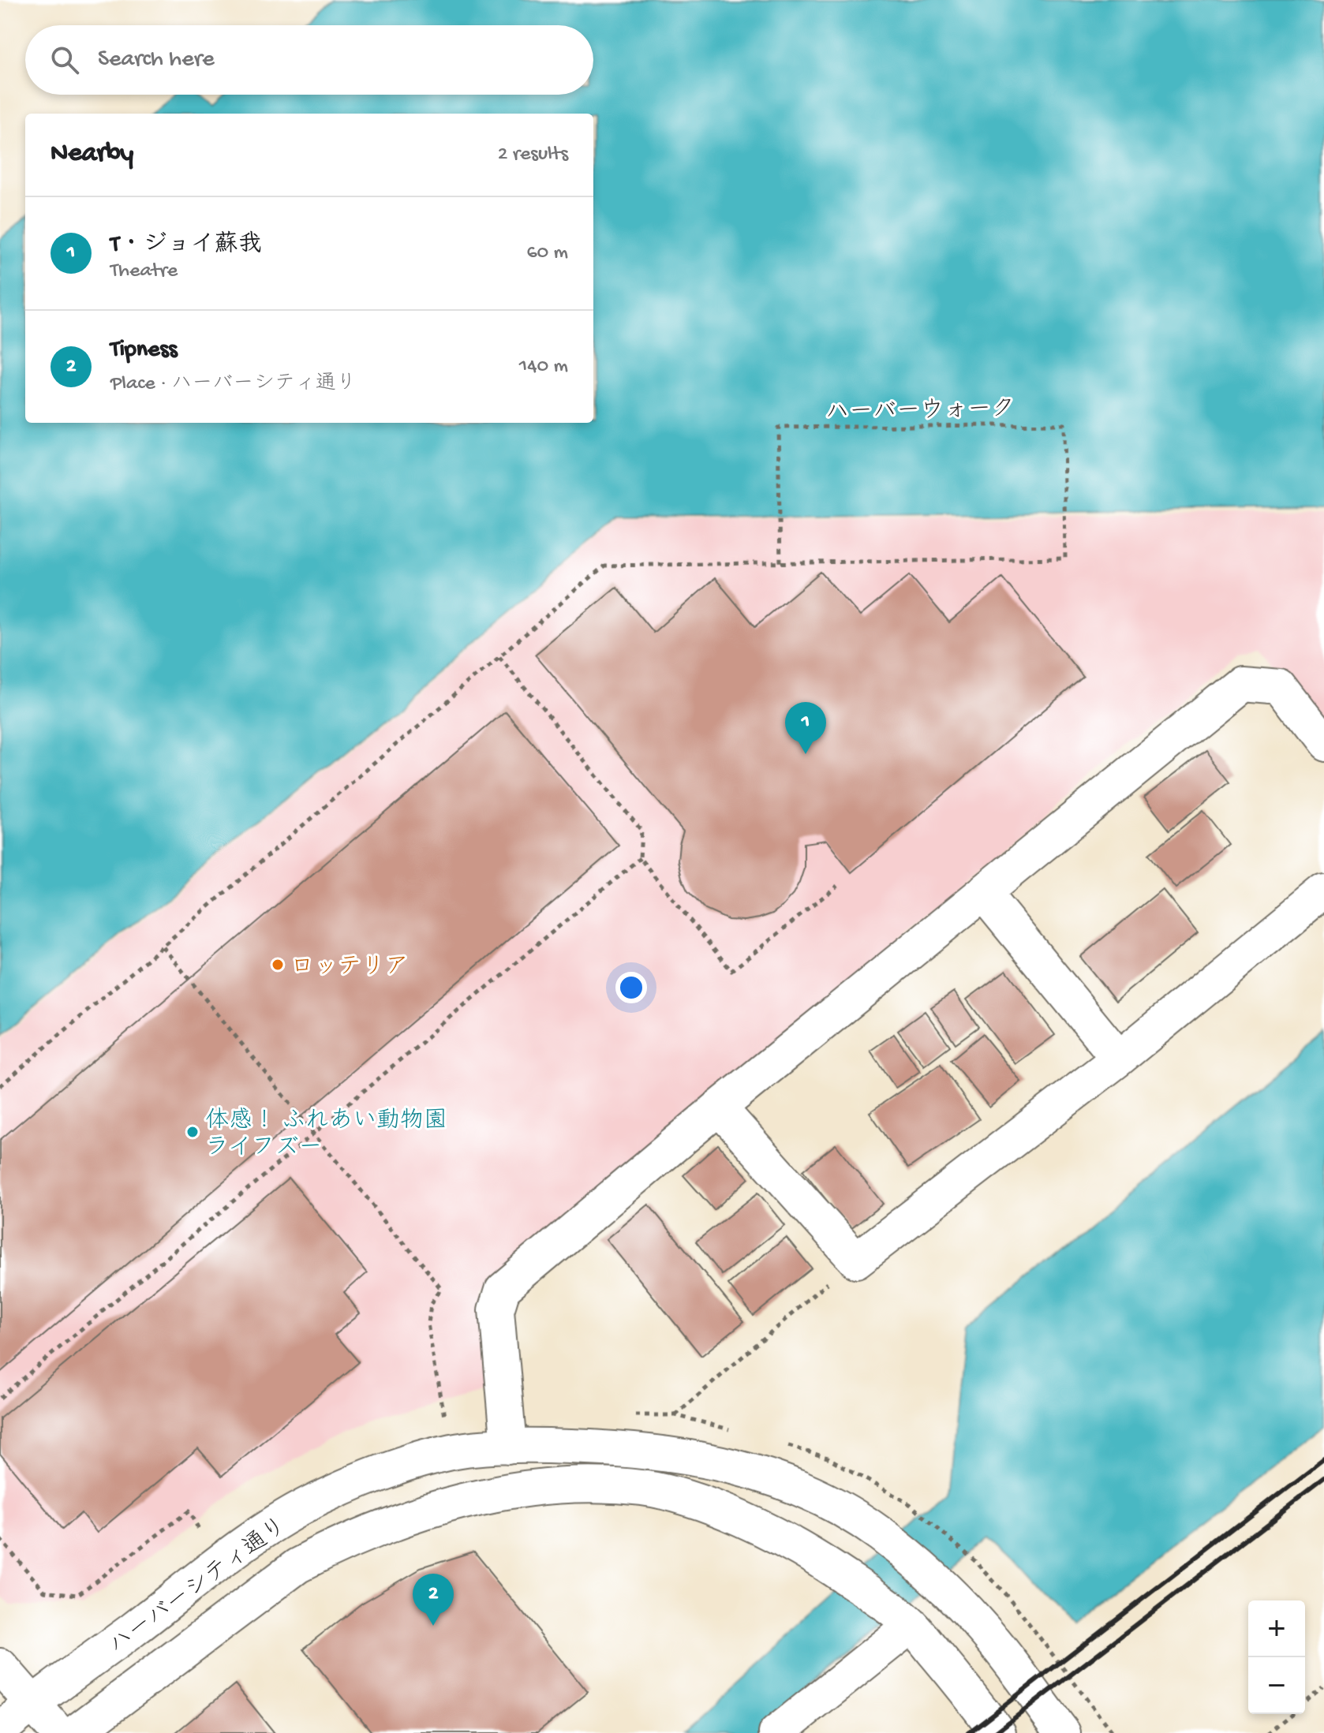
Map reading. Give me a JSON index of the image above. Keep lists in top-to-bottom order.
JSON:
{
  "streets": {
    "street": ["ハーバーシティ通り"],
    "path": ["ハーバーウォーク"]
  },
  "places": ["ロッテリア", "体感！ ふれあい動物園 ライフズー"],
  "page": {
    "search": "Search here",
    "heading": ["Nearby", "2 results"],
    "list": [
      {
        "mark": "1",
        "name": "T・ジョイ蘇我",
        "note": "Theatre",
        "value": "60 m"
      },
      {
        "mark": "2",
        "name": "Tipness",
        "note": "Place · ハーバーシティ通り",
        "value": "140 m"
      }
    ],
    "pins": ["1", "2"],
    "map_buttons": ["+", "−"]
  }
}
